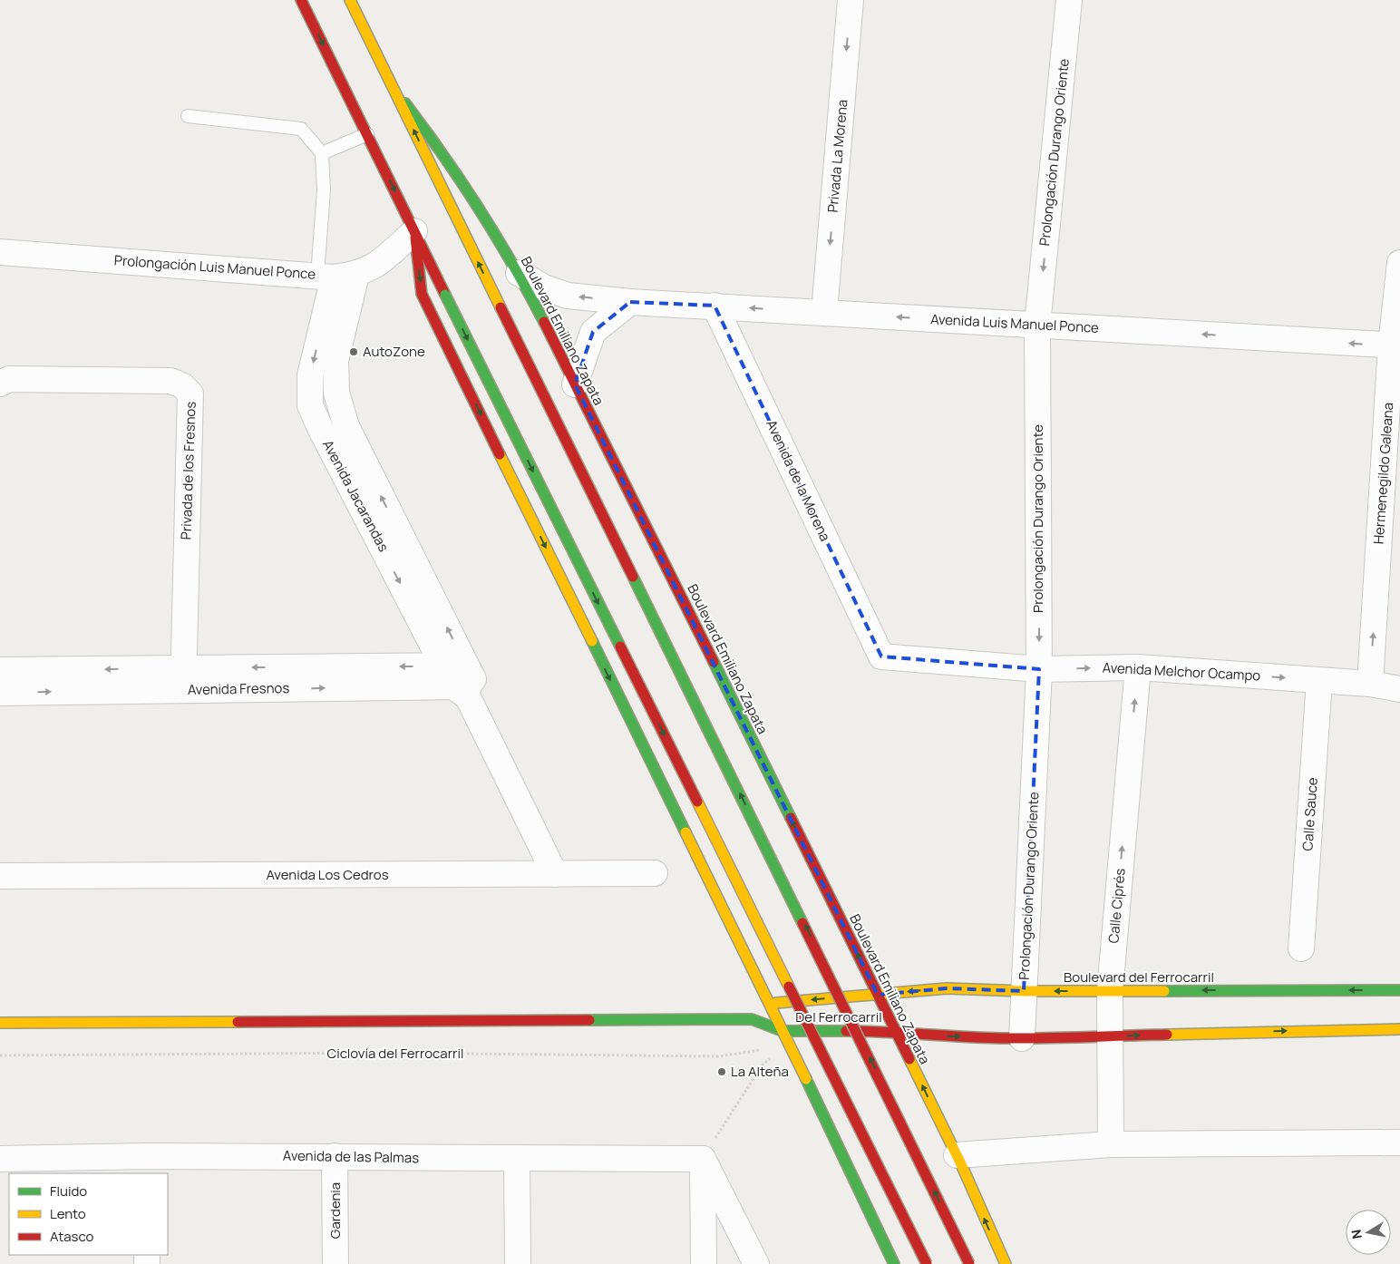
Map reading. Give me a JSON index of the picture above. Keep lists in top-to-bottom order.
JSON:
{
  "streets": {
    "street": [
      "Prolongación Durango Oriente",
      "Privada La Morena",
      "Prolongación Luis Manuel Ponce",
      "Avenida Luis Manuel Ponce",
      "Boulevard Emiliano Zapata",
      "Privada de los Fresnos",
      "Hermenegildo Galeana",
      "Avenida de la Morena",
      "Avenida Jacarandas",
      "Avenida Melchor Ocampo",
      "Avenida Fresnos",
      "Calle Sauce",
      "Avenida Los Cedros",
      "Calle Ciprés",
      "Boulevard del Ferrocarril",
      "Del Ferrocarril",
      "Avenida de las Palmas",
      "Gardenia"
    ],
    "path": ["Ciclovía del Ferrocarril"]
  },
  "crossings": [
    ["Prolongación Durango Oriente", "Avenida Luis Manuel Ponce"],
    ["Prolongación Durango Oriente", "Avenida Melchor Ocampo"],
    ["Prolongación Durango Oriente", "Boulevard del Ferrocarril"],
    ["Privada La Morena", "Avenida Luis Manuel Ponce"],
    ["Prolongación Luis Manuel Ponce", "Avenida Jacarandas"],
    ["Avenida Luis Manuel Ponce", "Boulevard Emiliano Zapata"],
    ["Avenida Luis Manuel Ponce", "Hermenegildo Galeana"],
    ["Avenida Luis Manuel Ponce", "Avenida de la Morena"],
    ["Boulevard Emiliano Zapata", "Boulevard del Ferrocarril"],
    ["Boulevard Emiliano Zapata", "Del Ferrocarril"],
    ["Privada de los Fresnos", "Avenida Fresnos"],
    ["Hermenegildo Galeana", "Avenida Melchor Ocampo"],
    ["Avenida de la Morena", "Avenida Melchor Ocampo"],
    ["Avenida Jacarandas", "Avenida Fresnos"],
    ["Avenida Jacarandas", "Avenida Los Cedros"],
    ["Avenida Melchor Ocampo", "Calle Sauce"],
    ["Avenida Melchor Ocampo", "Calle Ciprés"],
    ["Calle Ciprés", "Boulevard del Ferrocarril"],
    ["Boulevard del Ferrocarril", "Del Ferrocarril"],
    ["Avenida de las Palmas", "Gardenia"]
  ],
  "one_way": [
    "Prolongación Durango Oriente",
    "Privada La Morena",
    "Avenida Luis Manuel Ponce",
    "Hermenegildo Galeana",
    "Avenida Melchor Ocampo",
    "Calle Ciprés"
  ],
  "places": ["AutoZone", "La Alteña"],
  "legend": ["Fluido", "Lento", "Atasco"],
  "north": "left"
}
